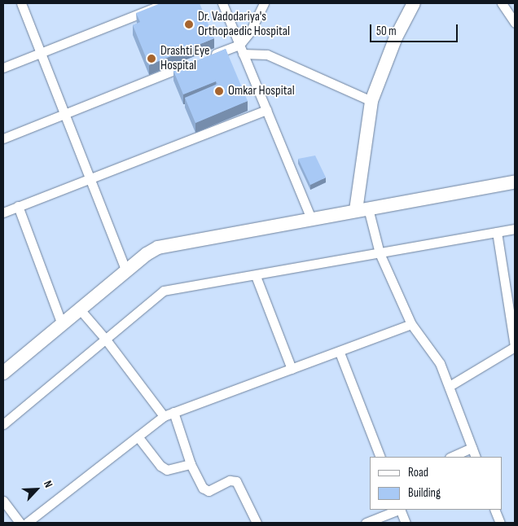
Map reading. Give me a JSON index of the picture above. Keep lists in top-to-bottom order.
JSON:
{
  "places": ["Dr. Vadodariya's Orthopaedic Hospital", "Drashti Eye Hospital", "Omkar Hospital"],
  "legend": ["Road", "Building"],
  "scale_bar": "50 m",
  "north": "top right"
}
